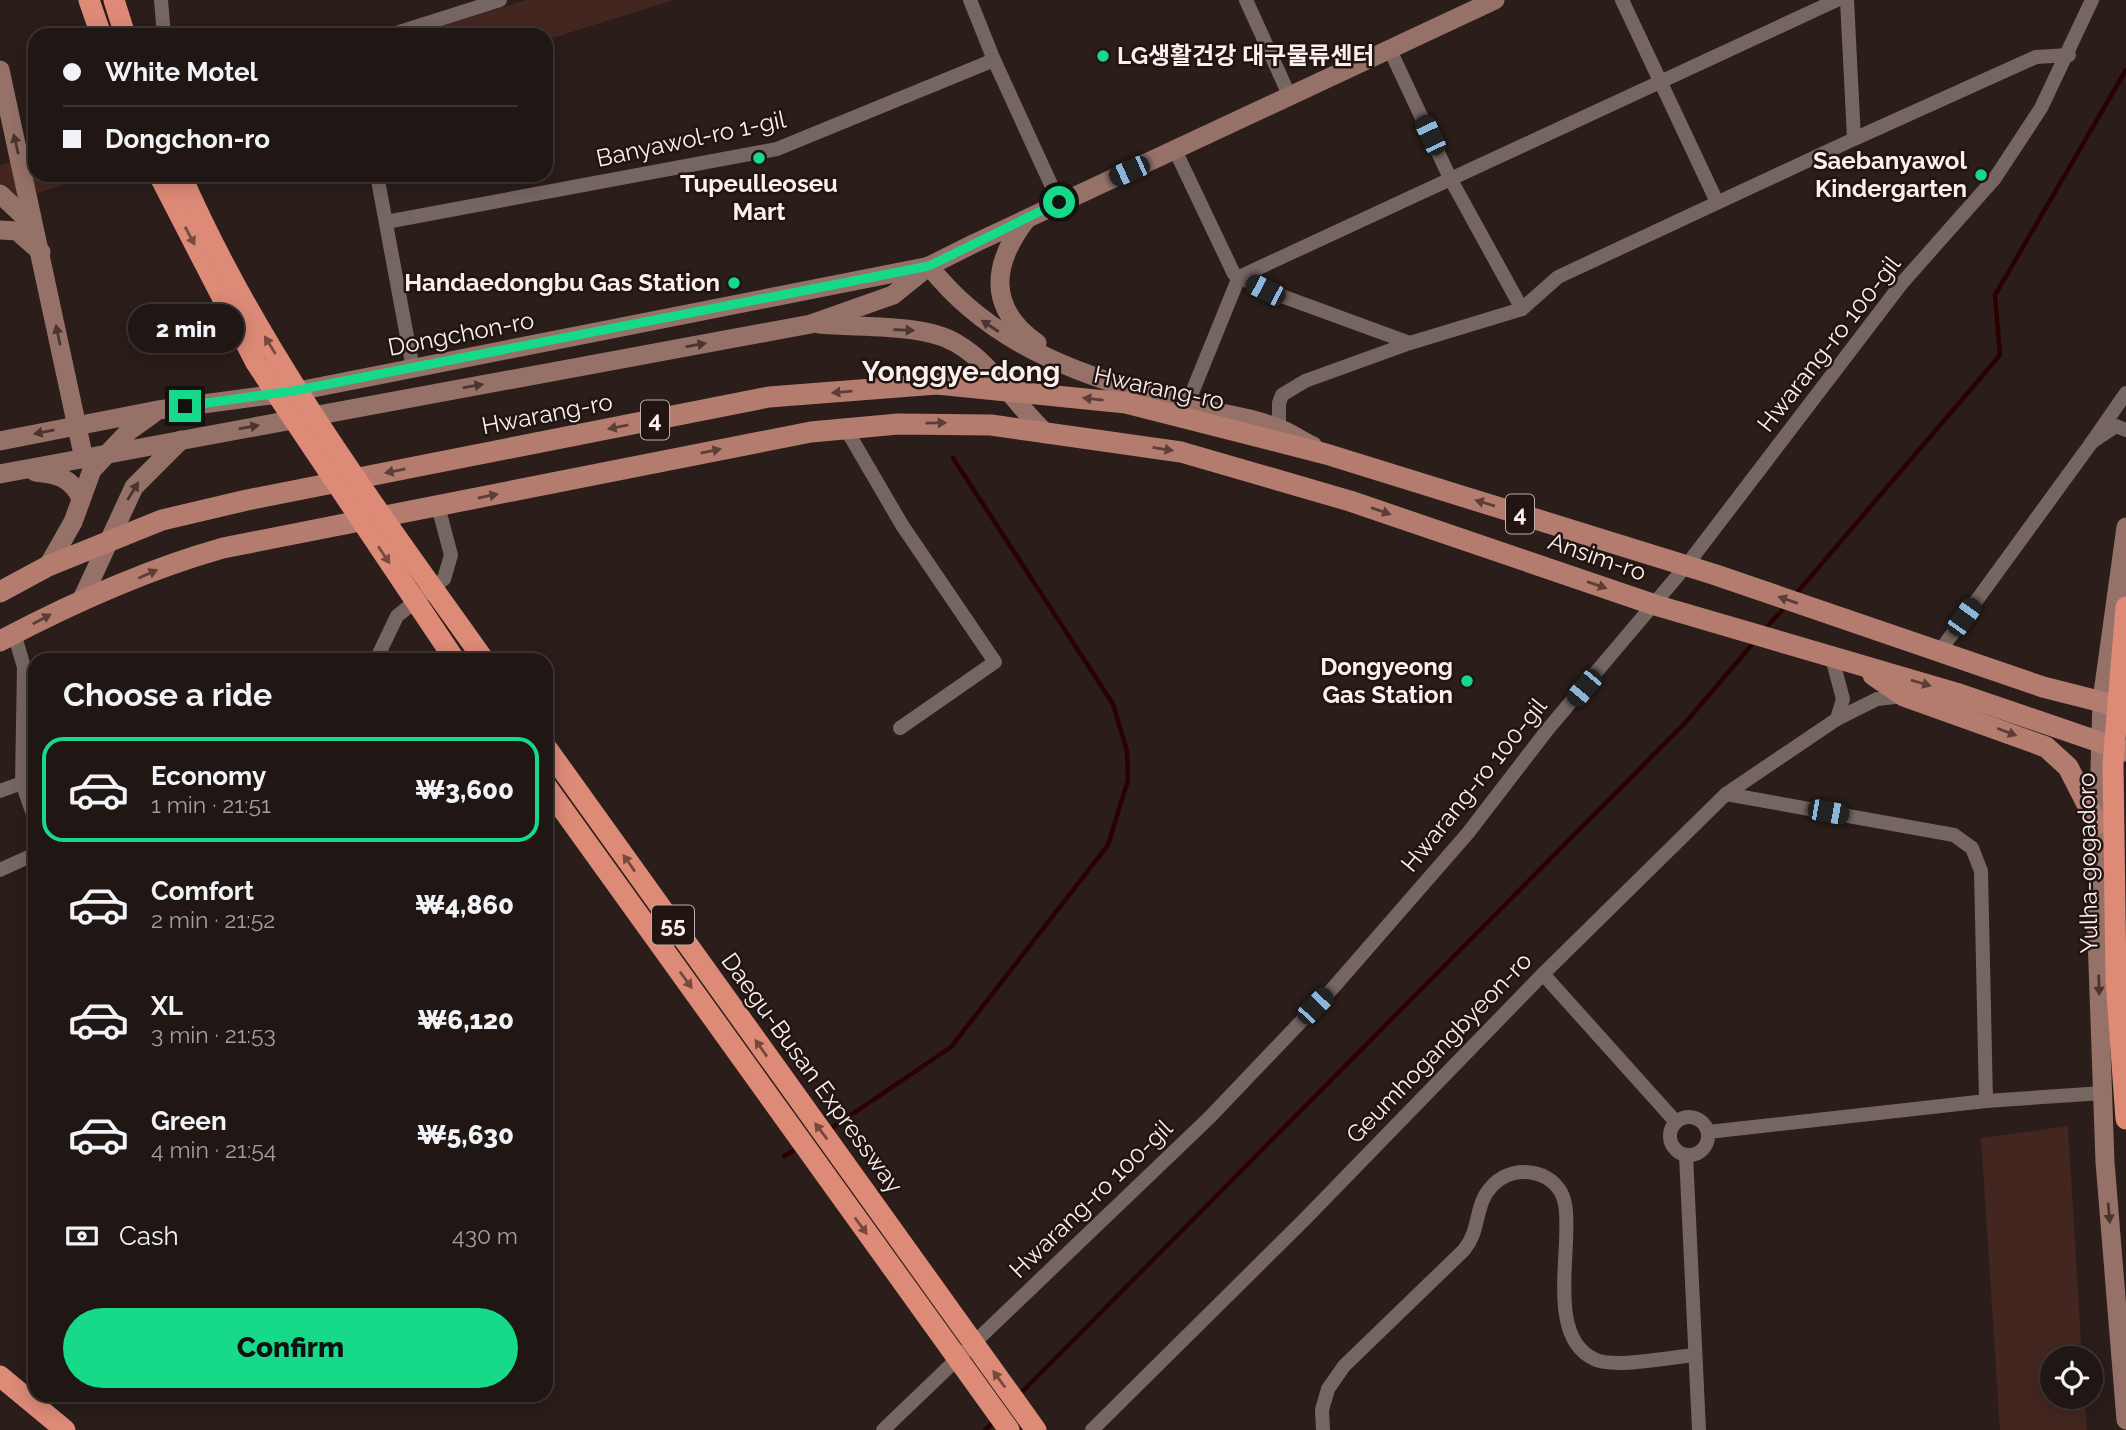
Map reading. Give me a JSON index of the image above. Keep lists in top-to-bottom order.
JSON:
{
  "streets": {
    "highway": ["Yulha-gogadoro", "55", "Daegu-Busan Expressway"],
    "main road": [
      "Dongchon-ro",
      "Hwarang-ro",
      "4",
      "Ansim-ro"
    ],
    "street": ["Banyawol-ro 1-gil", "Hwarang-ro 100-gil", "Geumhogangbyeon-ro"]
  },
  "crossings": [
    ["Hwarang-ro 100-gil", "Ansim-ro"],
    ["Hwarang-ro", "Ansim-ro"]
  ],
  "districts": ["Yonggye-dong"],
  "places": [
    "LG생활건강 대구물류센터",
    "Tupeulleoseu Mart",
    "Saebanyawol Kindergarten",
    "Handaedongbu Gas Station",
    "Dongyeong Gas Station"
  ],
  "page": {
    "banner": ["White Motel", "Dongchon-ro"],
    "bubble": "2 min",
    "heading": "Choose a ride",
    "list": [
      {
        "name": "Economy",
        "note": "1 min · 21:51",
        "value": "₩3,600"
      },
      {
        "name": "Comfort",
        "note": "2 min · 21:52",
        "value": "₩4,860"
      },
      {
        "name": "XL",
        "note": "3 min · 21:53",
        "value": "₩6,120"
      },
      {
        "name": "Green",
        "note": "4 min · 21:54",
        "value": "₩5,630"
      }
    ],
    "pay": ["Cash", "430 m"],
    "buttons": "Confirm"
  }
}
